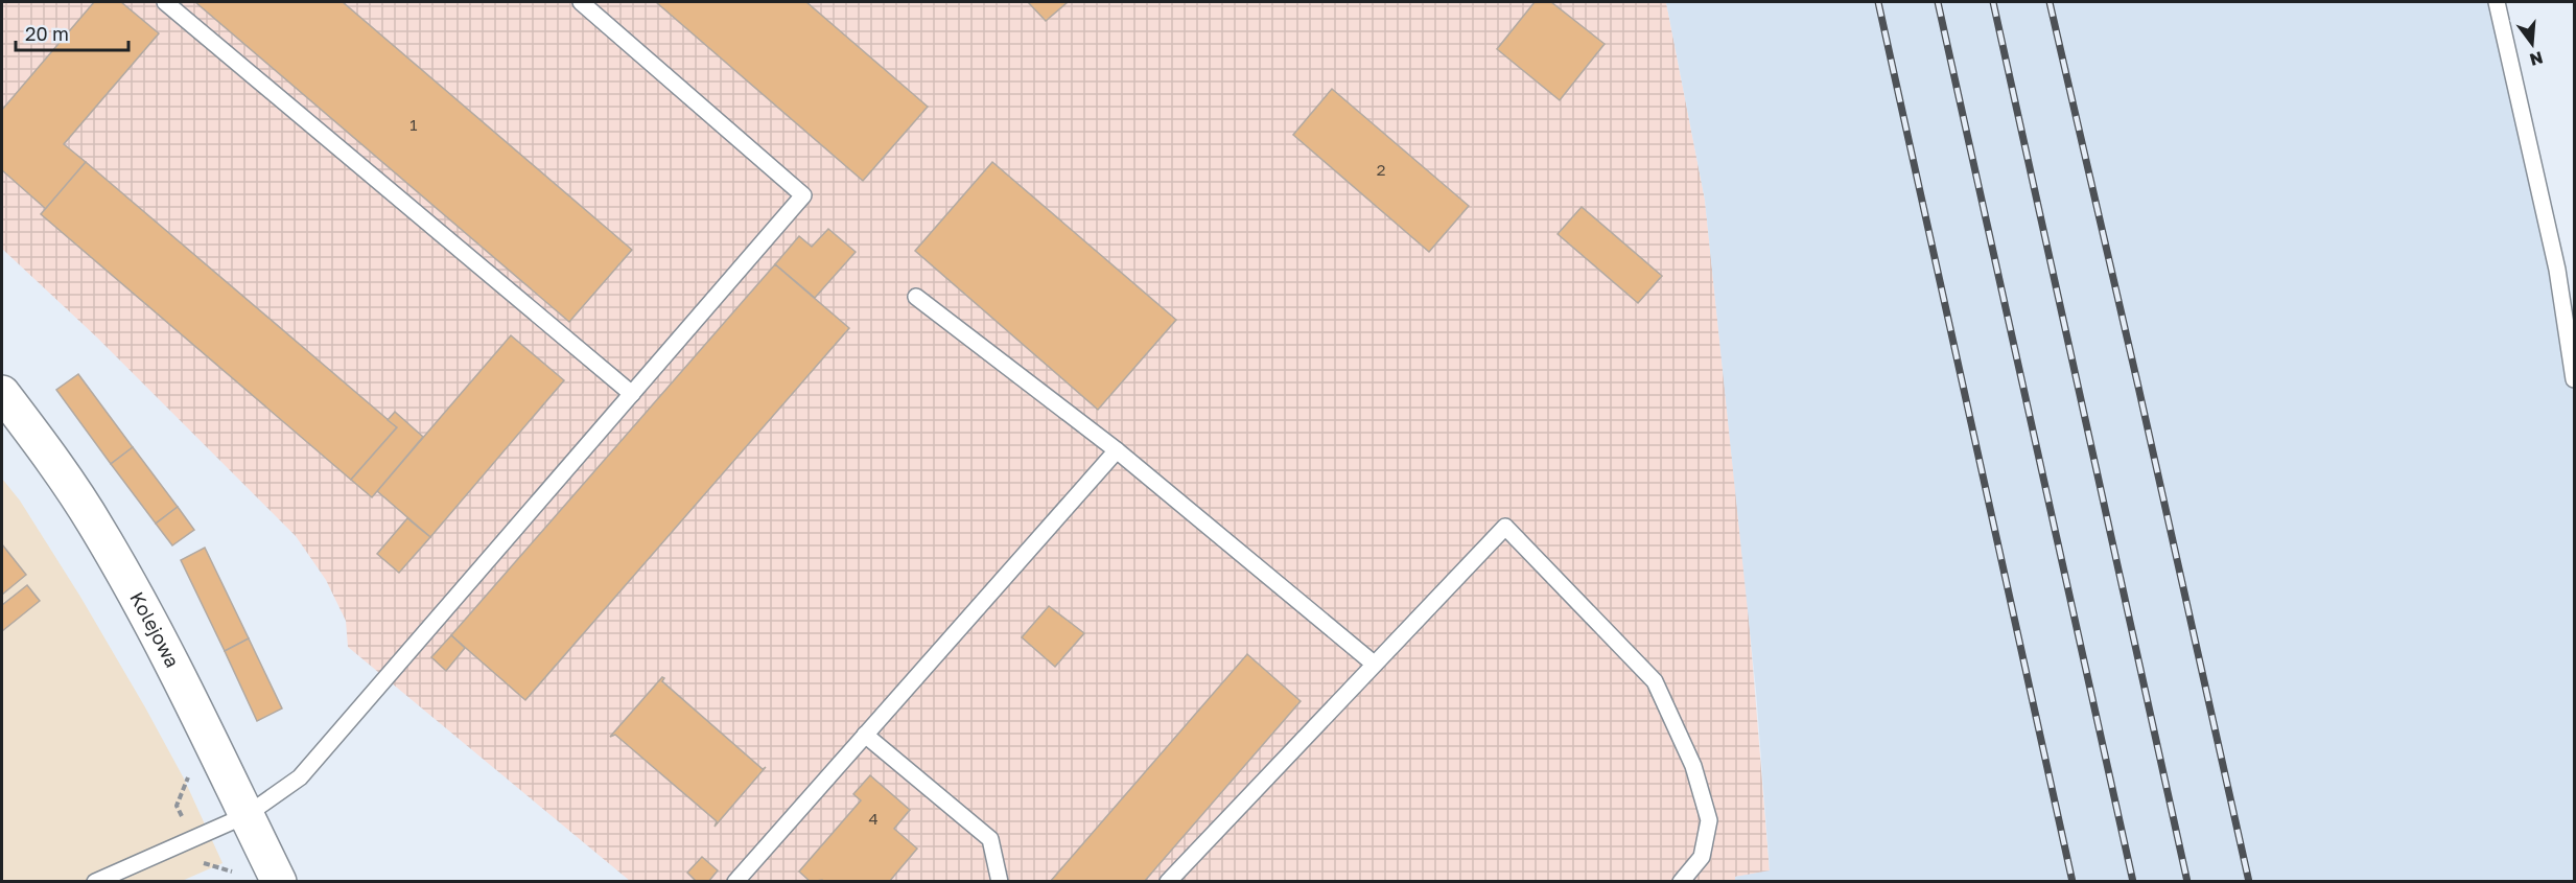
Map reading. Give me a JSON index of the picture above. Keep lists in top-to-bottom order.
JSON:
{
  "streets": {
    "street": ["Kolejowa"]
  },
  "house_numbers": ["1", "2", "4"],
  "scale_bar": "20 m",
  "north": "bottom"
}
